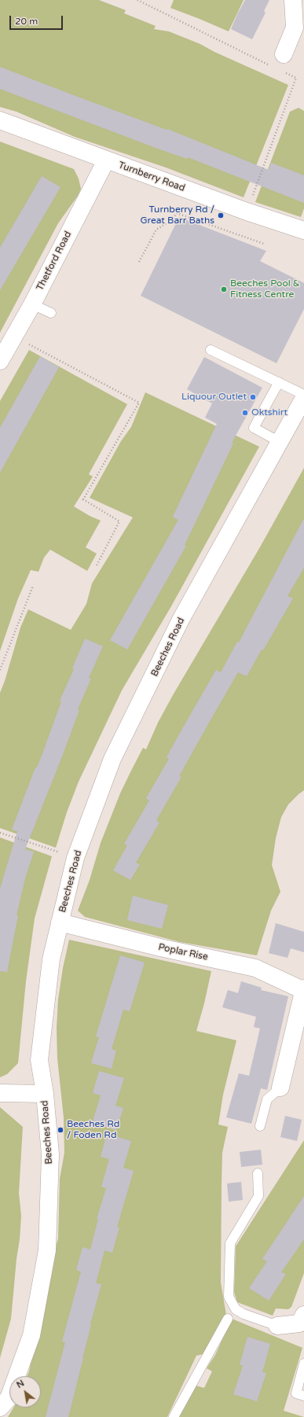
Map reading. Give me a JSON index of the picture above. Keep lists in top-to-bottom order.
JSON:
{
  "streets": {
    "street": [
      "Turnberry Road",
      "Thetford Road",
      "Beeches Road",
      "Poplar Rise"
    ]
  },
  "crossings": [
    ["Turnberry Road", "Thetford Road"],
    ["Beeches Road", "Poplar Rise"]
  ],
  "places": [
    "Turnberry Rd / Great Barr Baths",
    "Beeches Pool & Fitness Centre",
    "Liquour Outlet",
    "Oktshirt",
    "Beeches Rd / Foden Rd"
  ],
  "scale_bar": "20 m",
  "north": "top left"
}
